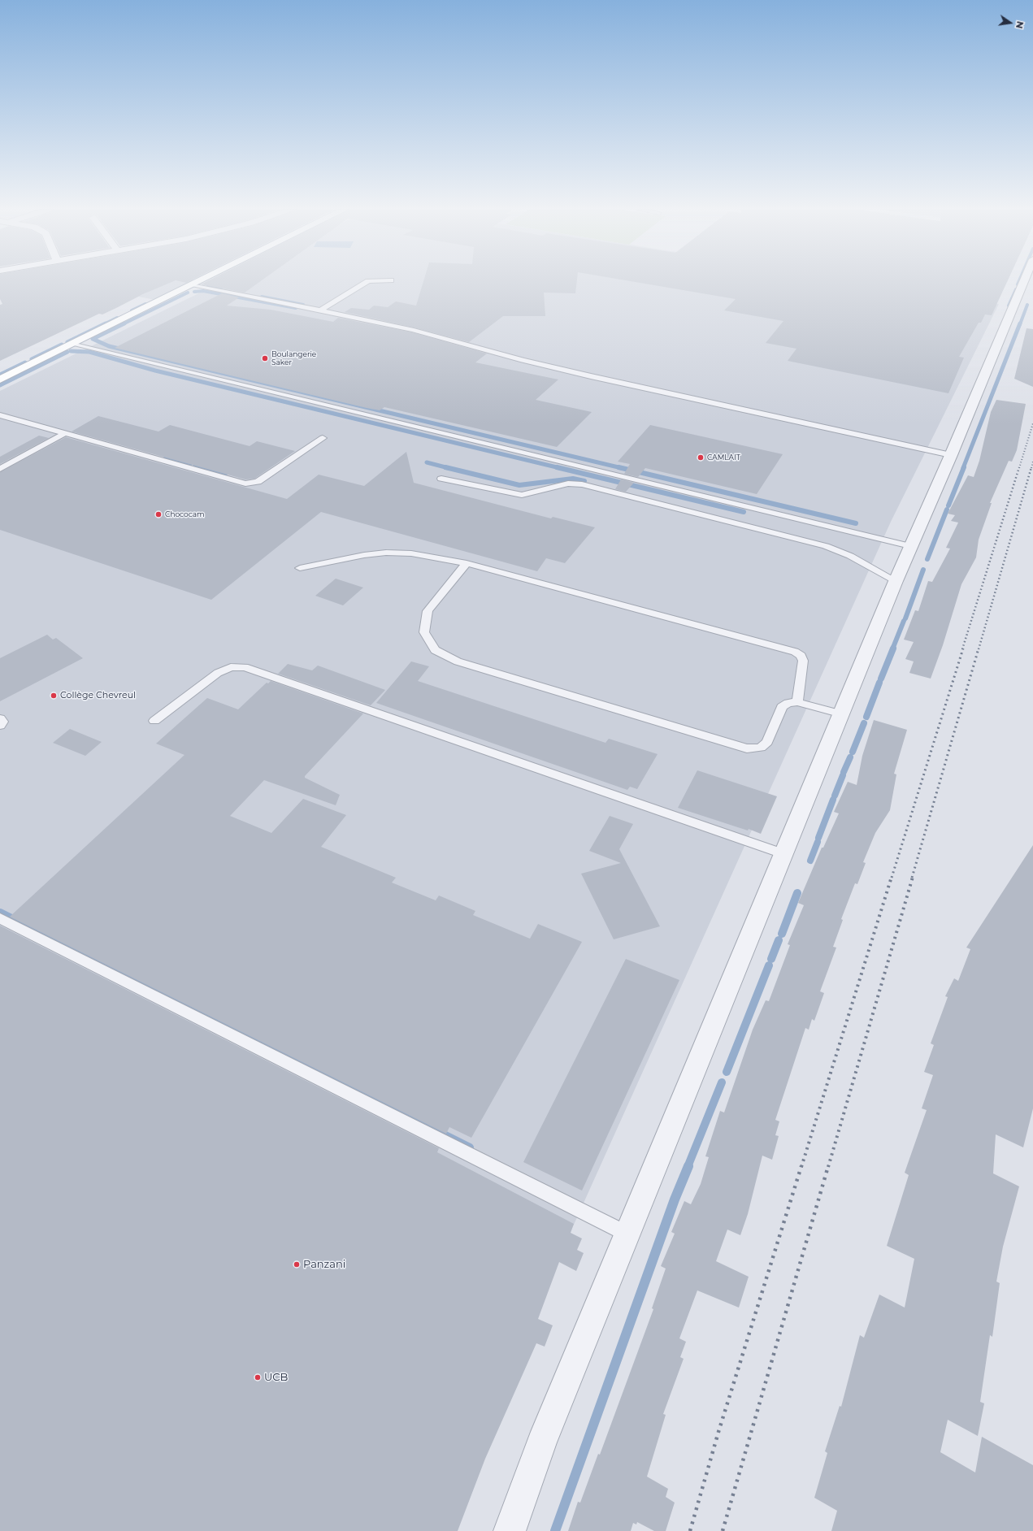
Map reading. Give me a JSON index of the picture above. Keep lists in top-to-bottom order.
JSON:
{
  "places": [
    "Boulangerie Saker",
    "CAMLAIT",
    "Chococam",
    "Collège Chevreul",
    "Panzani",
    "UCB"
  ],
  "north": "right"
}
